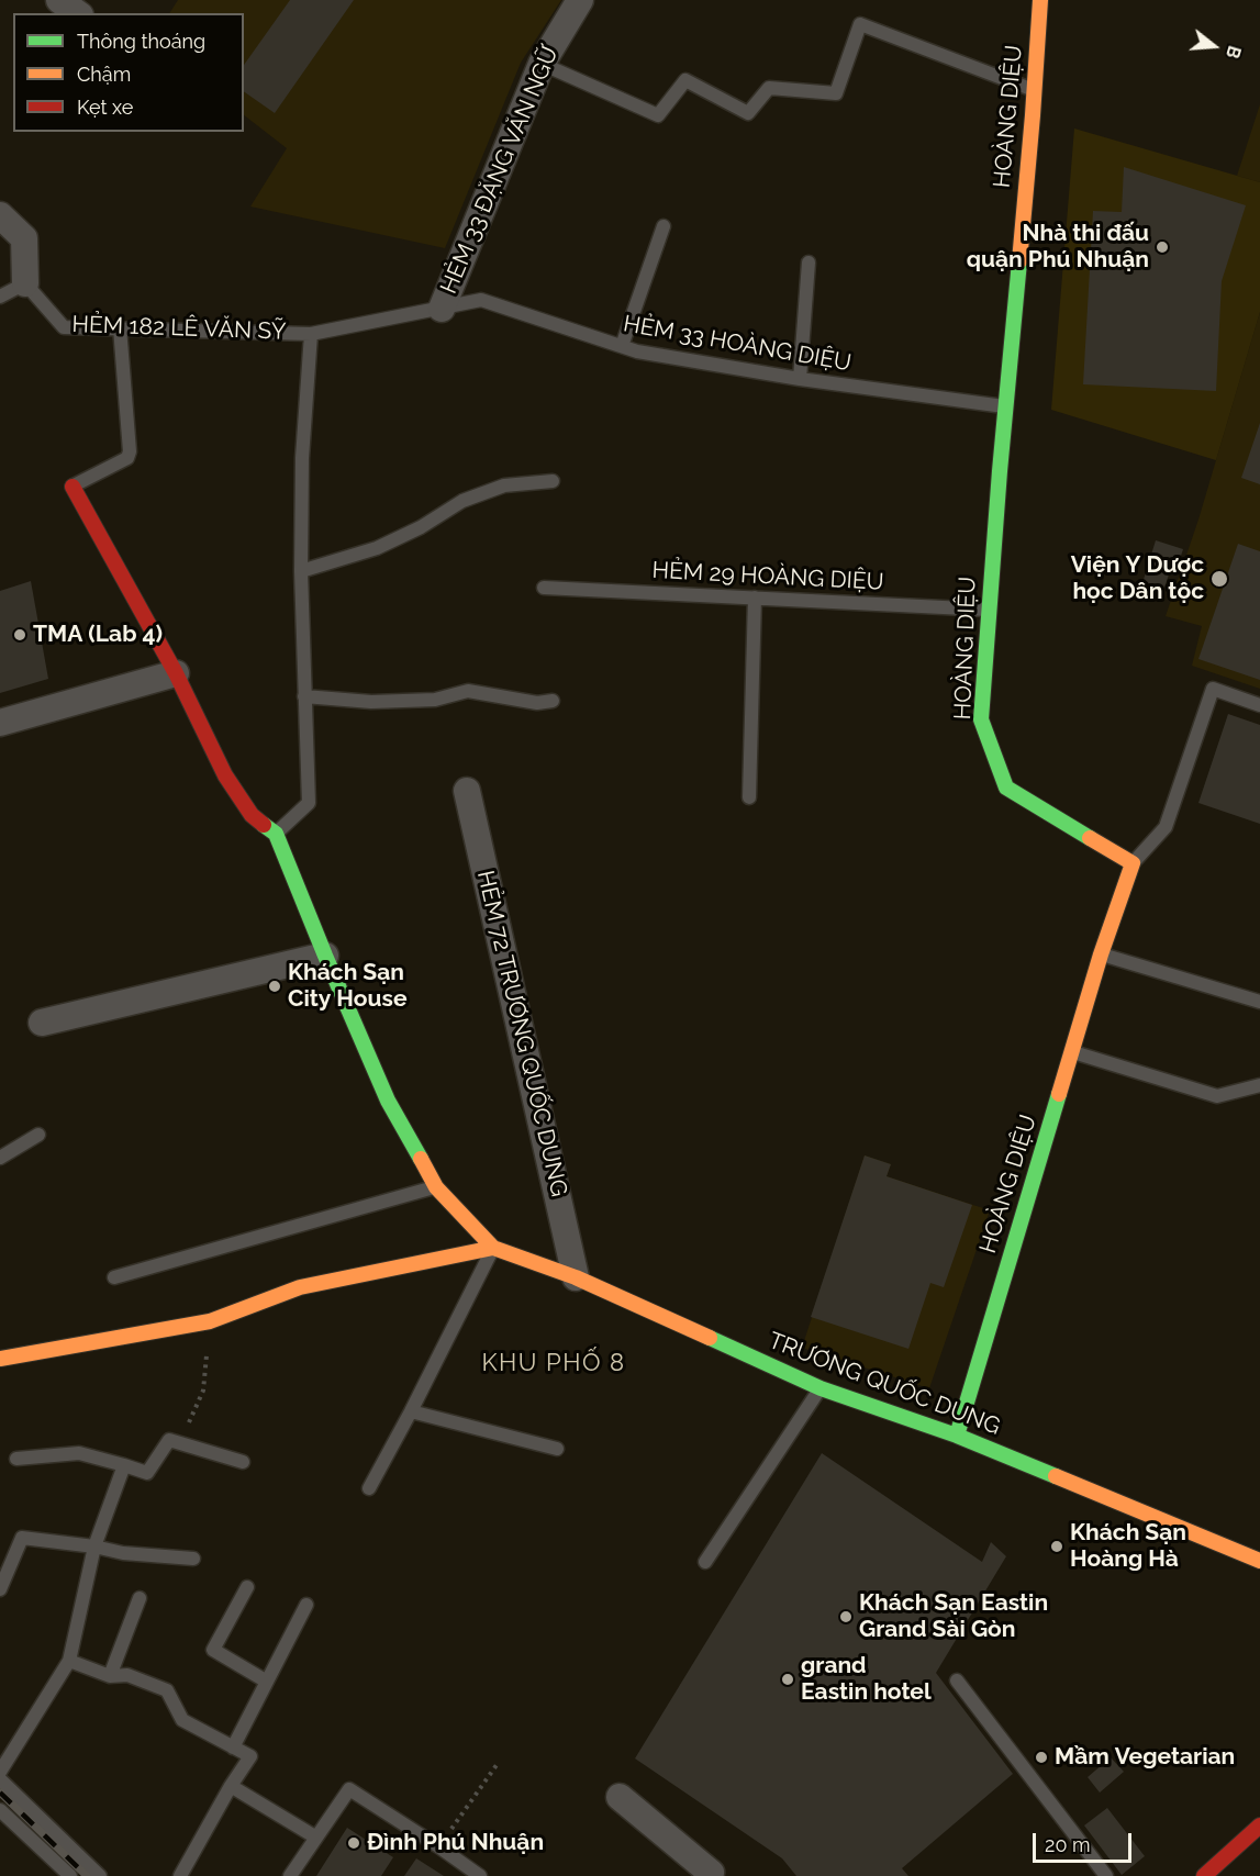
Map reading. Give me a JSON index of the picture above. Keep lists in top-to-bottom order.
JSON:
{
  "streets": {
    "street": [
      "HOÀNG DIỆU",
      "HẺM 33 ĐẶNG VĂN NGỮ",
      "HẺM 72 TRƯƠNG QUỐC DUNG",
      "TRƯƠNG QUỐC DUNG"
    ],
    "lane": ["HẺM 182 LÊ VĂN SỸ", "HẺM 33 HOÀNG DIỆU", "HẺM 29 HOÀNG DIỆU"]
  },
  "crossings": [
    ["HOÀNG DIỆU", "HẺM 33 HOÀNG DIỆU"],
    ["HOÀNG DIỆU", "HẺM 29 HOÀNG DIỆU"],
    ["HOÀNG DIỆU", "TRƯƠNG QUỐC DUNG"],
    ["HẺM 33 ĐẶNG VĂN NGỮ", "HẺM 33 HOÀNG DIỆU"],
    ["HẺM 182 LÊ VĂN SỸ", "HẺM 33 HOÀNG DIỆU"],
    ["HẺM 72 TRƯƠNG QUỐC DUNG", "TRƯƠNG QUỐC DUNG"]
  ],
  "districts": ["KHU PHỐ 8"],
  "places": [
    "Nhà thi đấu quận Phú Nhuận",
    "Viện Y Dược học Dân tộc",
    "TMA (Lab 4)",
    "Khách Sạn City House",
    "Khách Sạn Hoàng Hà",
    "Khách Sạn Eastin Grand Sài Gòn",
    "grand Eastin hotel",
    "Mầm Vegetarian",
    "Đình Phú Nhuận"
  ],
  "legend": ["Thông thoáng", "Chậm", "Kẹt xe"],
  "scale_bar": "20 m",
  "north": "right"
}
